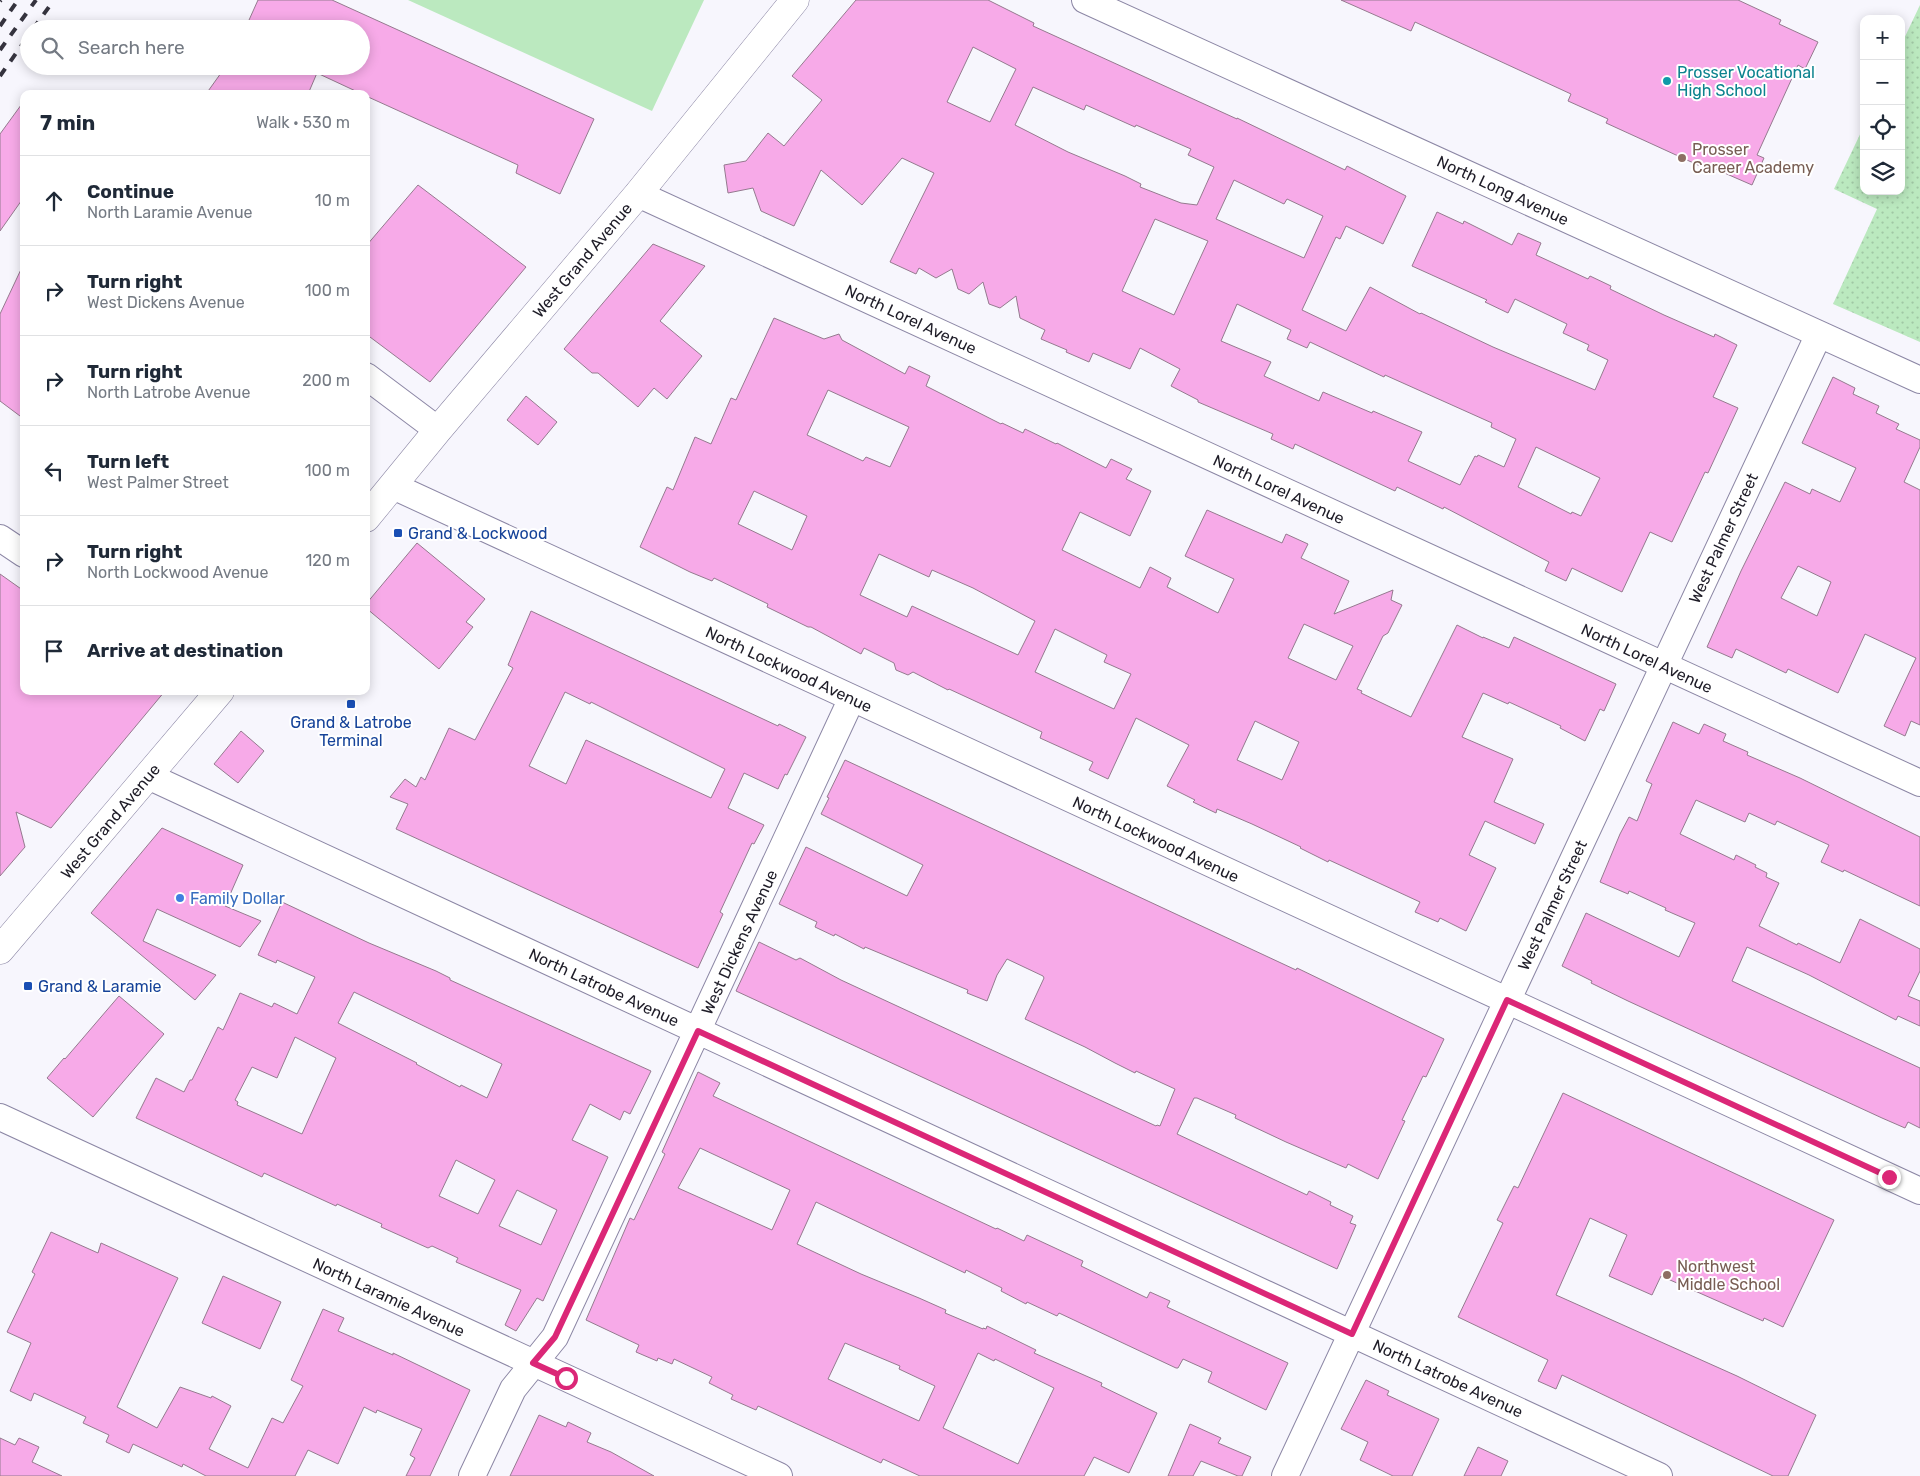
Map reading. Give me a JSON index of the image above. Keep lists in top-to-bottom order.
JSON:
{
  "streets": {
    "main road": ["West Grand Avenue"],
    "street": [
      "North Long Avenue",
      "North Lorel Avenue",
      "West Palmer Street",
      "North Lockwood Avenue",
      "West Dickens Avenue",
      "North Latrobe Avenue",
      "North Laramie Avenue"
    ]
  },
  "crossings": [
    ["North Long Avenue", "West Palmer Street"],
    ["West Grand Avenue", "North Lorel Avenue"],
    ["West Grand Avenue", "North Lockwood Avenue"],
    ["West Grand Avenue", "North Latrobe Avenue"],
    ["North Lorel Avenue", "West Palmer Street"],
    ["West Palmer Street", "North Lockwood Avenue"],
    ["West Palmer Street", "North Latrobe Avenue"],
    ["North Lockwood Avenue", "West Dickens Avenue"],
    ["West Dickens Avenue", "North Latrobe Avenue"],
    ["West Dickens Avenue", "North Laramie Avenue"]
  ],
  "places": {
    "other": [
      "Prosser Vocational High School",
      "Prosser Career Academy",
      "Family Dollar",
      "Northwest Middle School"
    ],
    "transit": ["Grand & Lockwood", "Grand & Latrobe Terminal", "Grand & Laramie"]
  },
  "page": {
    "map_buttons": ["+", "−"],
    "search": "Search here",
    "heading": ["7 min", "Walk · 530 m"],
    "list": [
      ["Continue", "North Laramie Avenue", "10 m"],
      ["Turn right", "West Dickens Avenue", "100 m"],
      ["Turn right", "North Latrobe Avenue", "200 m"],
      ["Turn left", "West Palmer Street", "100 m"],
      ["Turn right", "North Lockwood Avenue", "120 m"],
      "Arrive at destination"
    ]
  }
}
